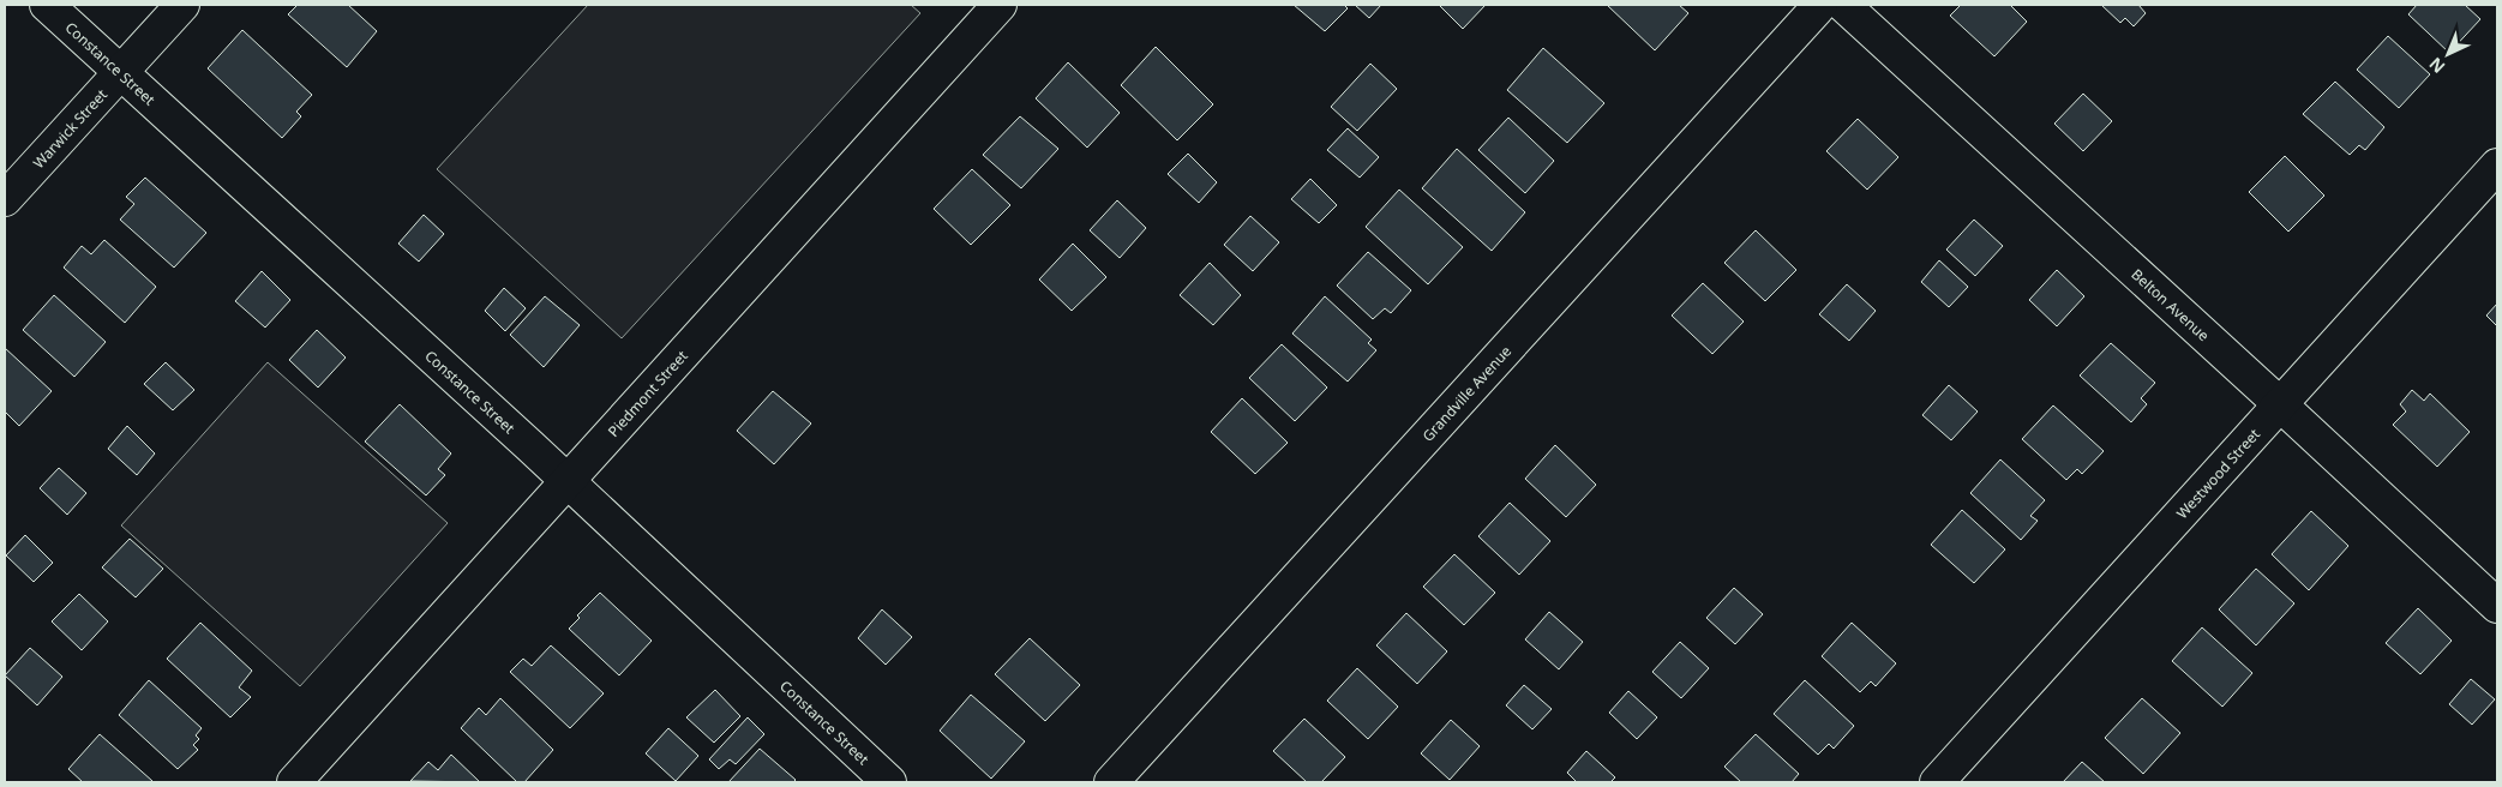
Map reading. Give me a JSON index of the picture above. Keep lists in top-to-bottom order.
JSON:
{
  "streets": {
    "street": [
      "Constance Street",
      "Warwick Street",
      "Belton Avenue",
      "Piedmont Street",
      "Grandville Avenue",
      "Westwood Street"
    ]
  },
  "crossings": [
    ["Constance Street", "Warwick Street"],
    ["Constance Street", "Piedmont Street"],
    ["Belton Avenue", "Westwood Street"]
  ],
  "north": "bottom left"
}
